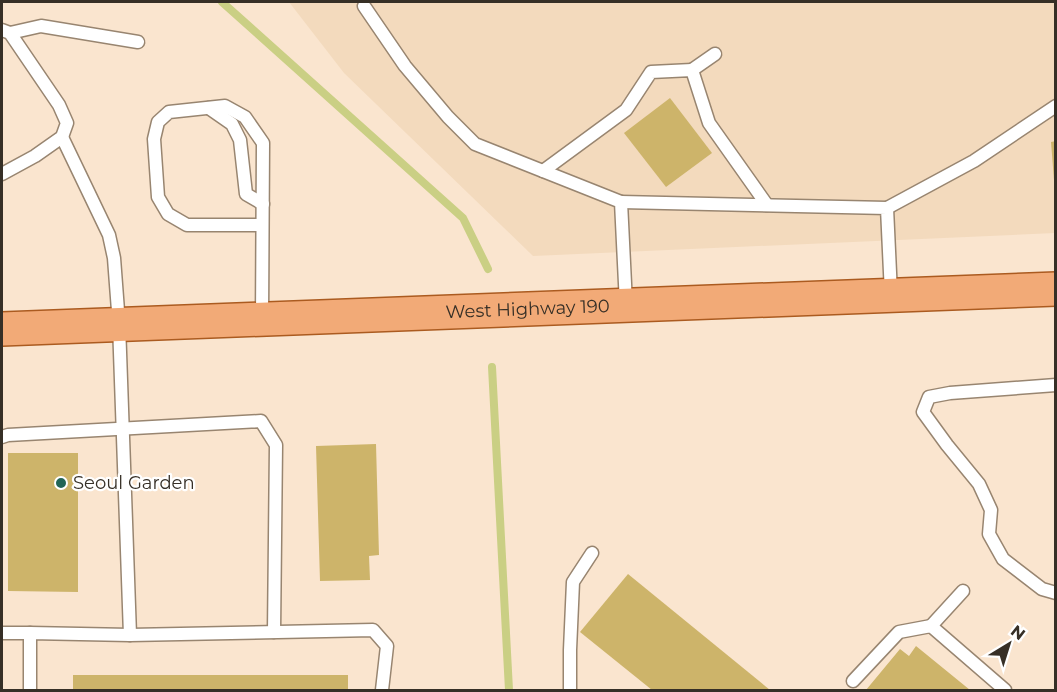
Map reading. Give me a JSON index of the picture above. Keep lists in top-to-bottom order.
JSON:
{
  "streets": {
    "main road": ["West Highway 190"]
  },
  "places": ["Seoul Garden"],
  "north": "top right"
}
